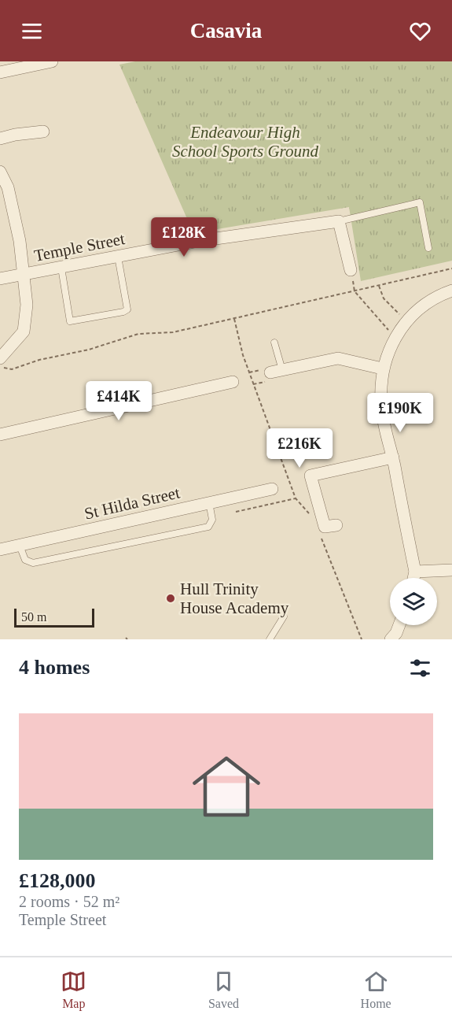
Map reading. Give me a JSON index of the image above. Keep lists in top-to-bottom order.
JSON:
{
  "streets": {
    "street": ["Temple Street", "St Hilda Street"]
  },
  "parks": ["Endeavour High School Sports Ground"],
  "places": ["Hull Trinity House Academy"],
  "scale_bar": "50 m",
  "page": {
    "header": "Casavia",
    "price": [
      "£128K",
      "£414K",
      "£190K",
      "£216K"
    ],
    "scale": "50 m",
    "heading": "4 homes",
    "list": [
      {
        "name": "£128,000",
        "note": "2 rooms · 52 m² · Temple Street"
      }
    ],
    "tabs": ["Map", "Saved", "Home"]
  }
}
